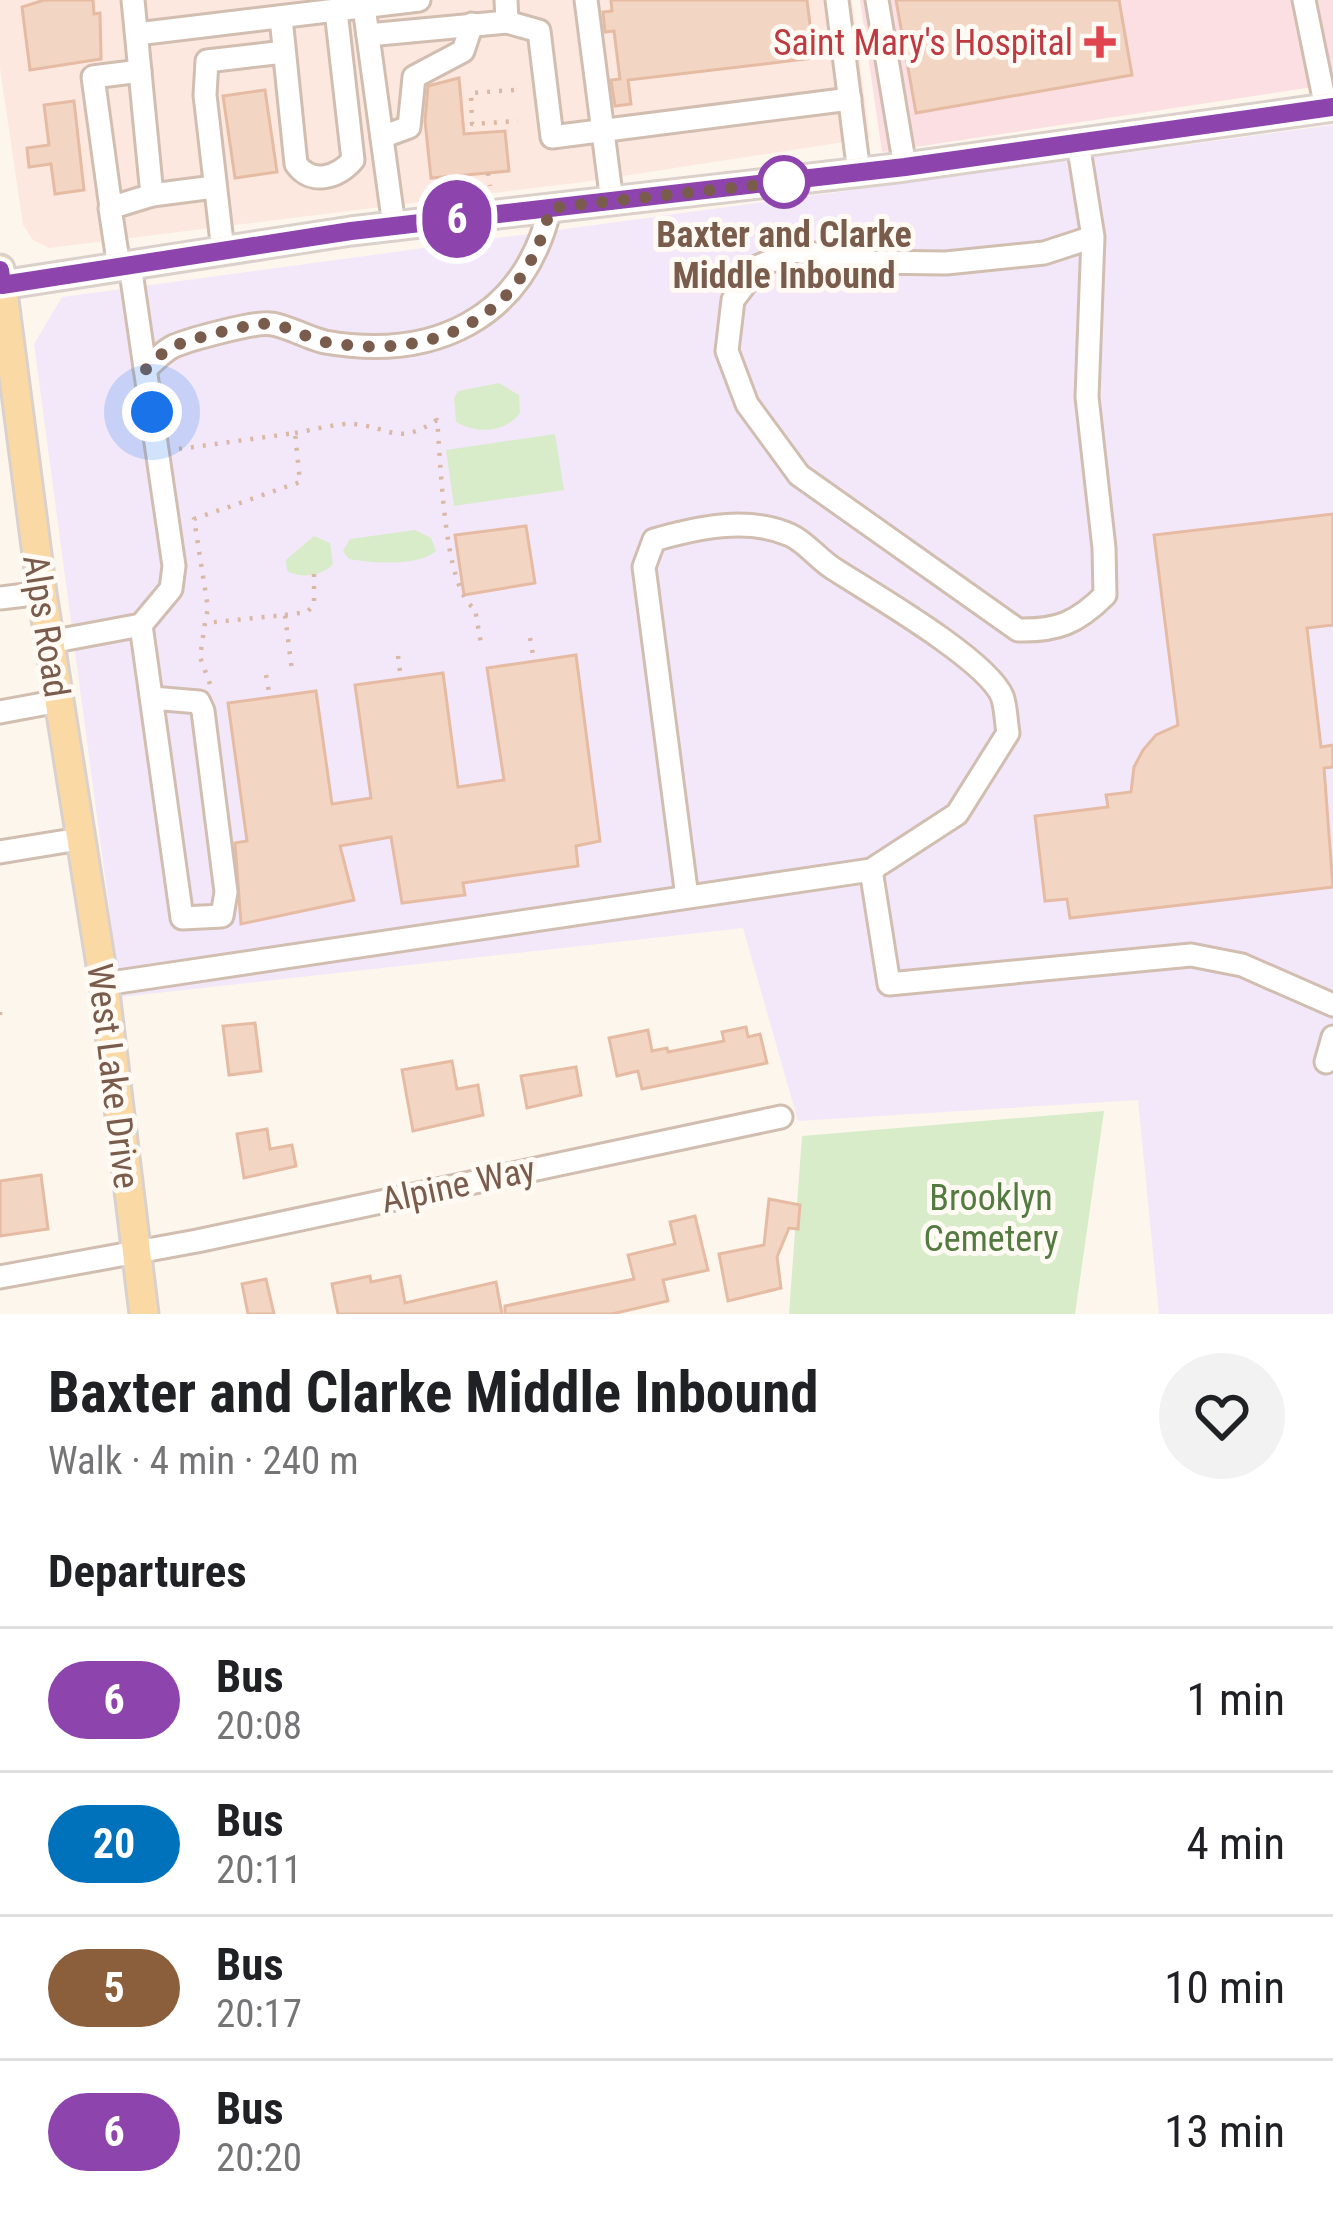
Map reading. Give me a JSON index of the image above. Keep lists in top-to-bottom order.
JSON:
{
  "streets": {
    "main road": ["Alps Road", "West Lake Drive"],
    "street": ["Alpine Way"]
  },
  "crossings": [
    ["Alps Road", "West Lake Drive"],
    ["West Lake Drive", "Alpine Way"]
  ],
  "parks": ["Brooklyn Cemetery"],
  "places": {
    "health": ["Saint Mary's Hospital"],
    "other": ["Baxter and Clarke Middle Inbound"]
  },
  "lines": ["bus line 6"],
  "page": {
    "on_map": "6",
    "heading": [
      ["Baxter and Clarke Middle Inbound", "Walk · 4 min · 240 m"],
      "Departures"
    ],
    "list": [
      {
        "mark": "6",
        "name": "Bus",
        "note": "20:08",
        "value": "1 min"
      },
      {
        "mark": "20",
        "name": "Bus",
        "note": "20:11",
        "value": "4 min"
      },
      {
        "mark": "5",
        "name": "Bus",
        "note": "20:17",
        "value": "10 min"
      },
      {
        "mark": "6",
        "name": "Bus",
        "note": "20:20",
        "value": "13 min"
      }
    ]
  }
}
